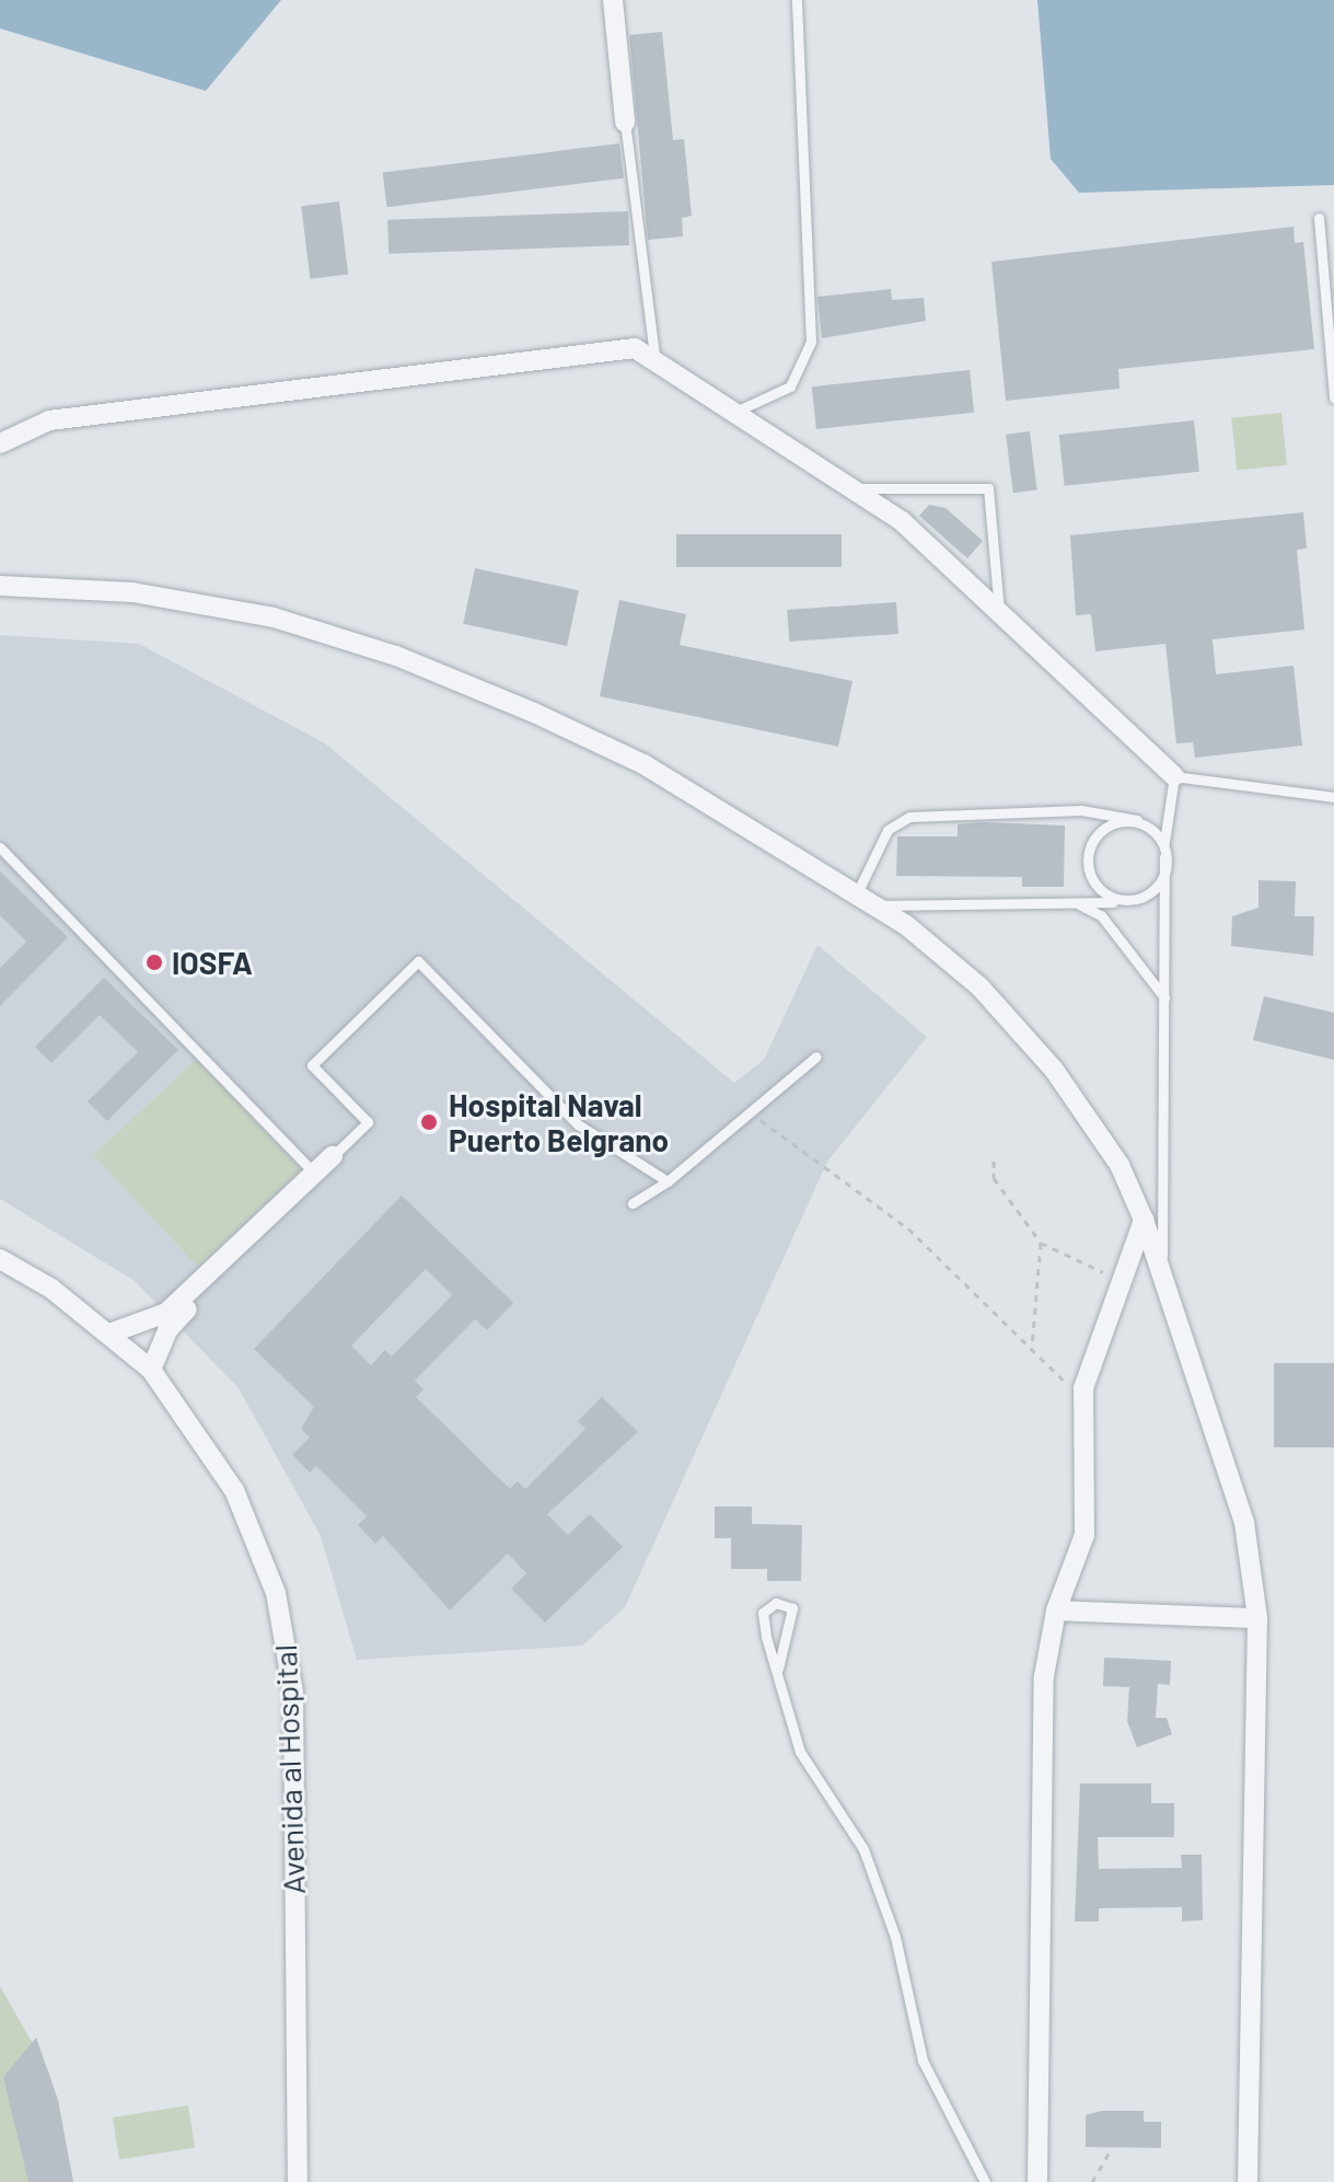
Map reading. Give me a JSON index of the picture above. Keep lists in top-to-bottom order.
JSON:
{
  "streets": {
    "street": ["Avenida al Hospital"]
  },
  "places": ["IOSFA", "Hospital Naval Puerto Belgrano"]
}
